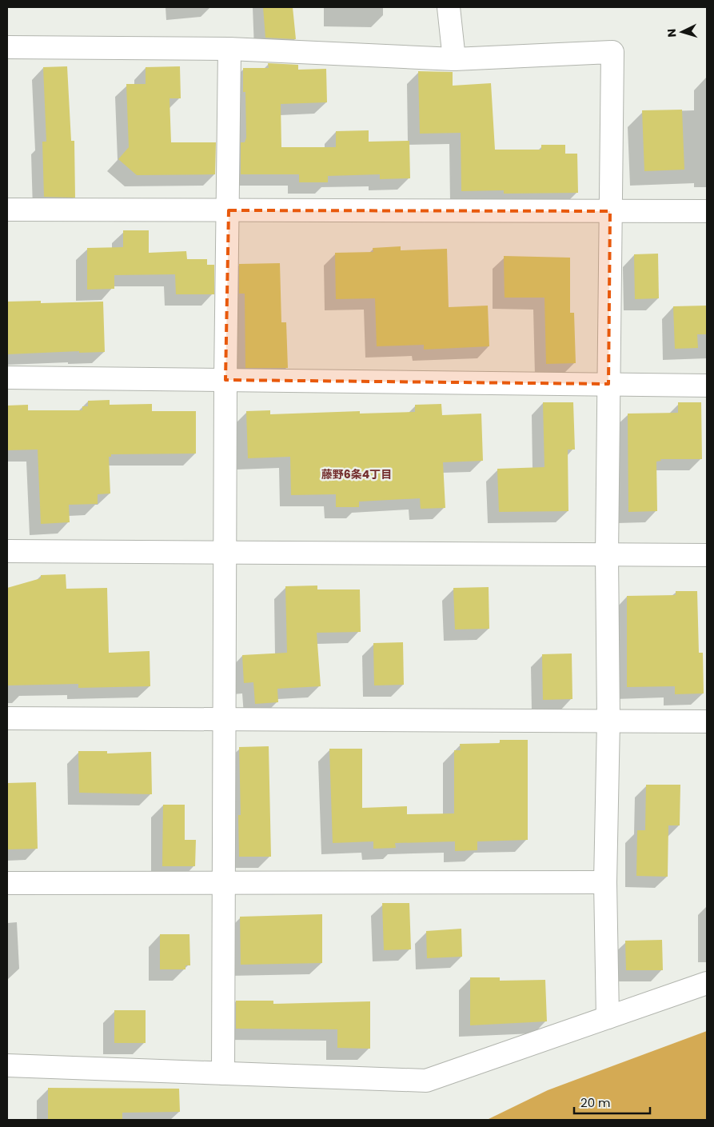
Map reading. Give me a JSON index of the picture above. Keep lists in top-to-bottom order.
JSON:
{
  "districts": ["藤野6条4丁目"],
  "scale_bar": "20 m",
  "north": "left"
}
